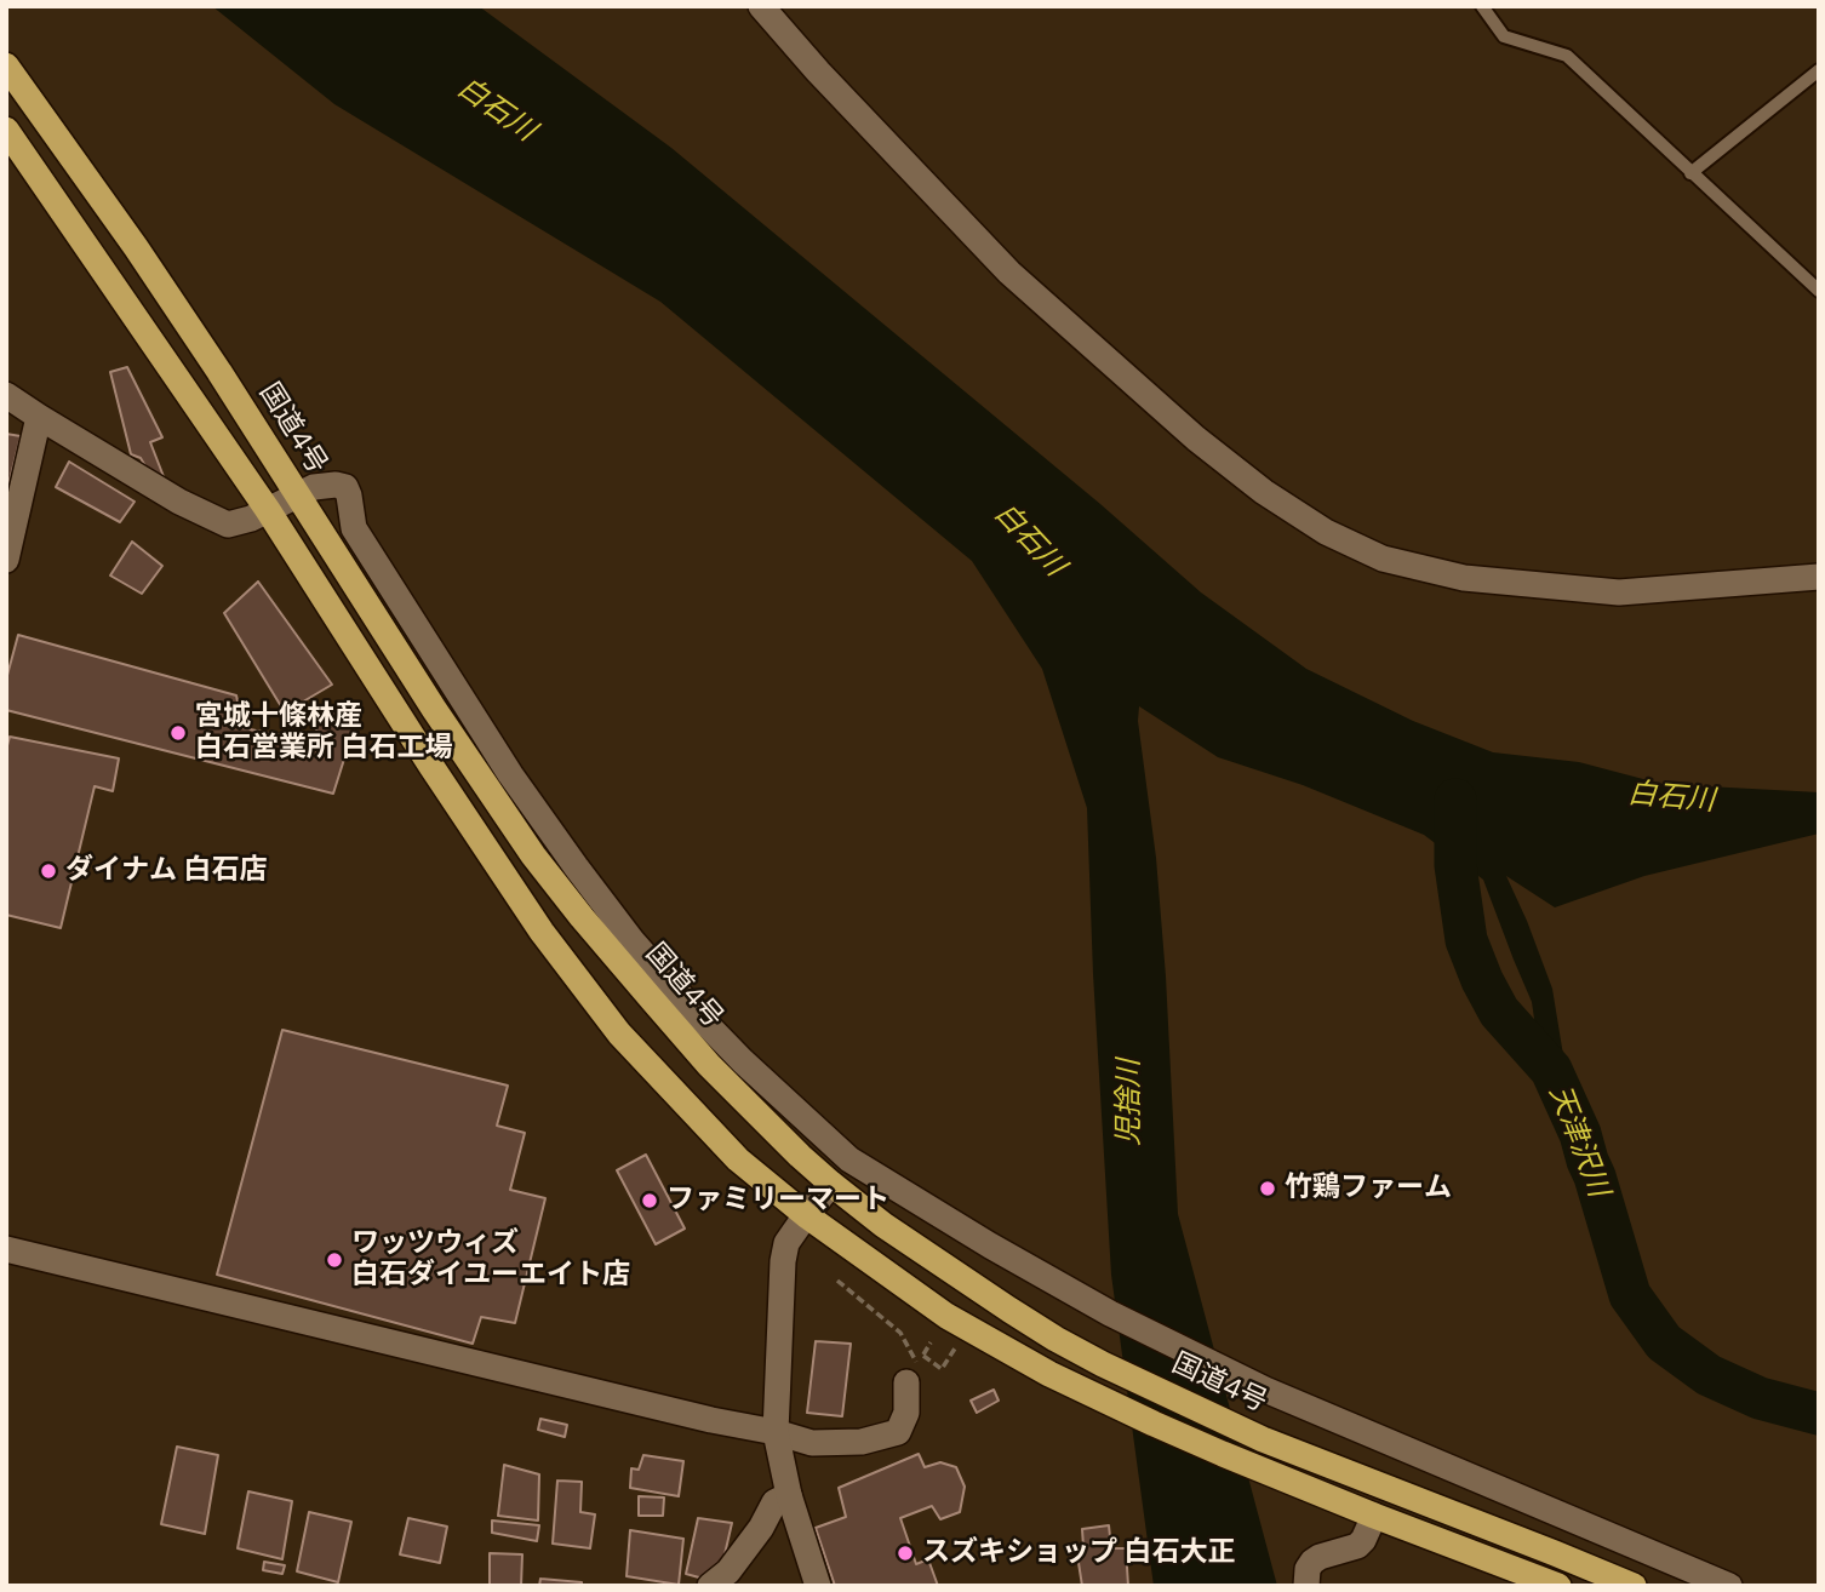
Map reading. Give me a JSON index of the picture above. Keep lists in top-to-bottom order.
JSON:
{
  "streets": {
    "highway": ["国道4号"]
  },
  "water": ["白石川", "児捨川", "天津沢川"],
  "places": [
    "宮城十條林産 白石営業所 白石工場",
    "ダイナム 白石店",
    "竹鶏ファーム",
    "ファミリーマート",
    "ワッツウィズ 白石ダイユーエイト店",
    "スズキショップ 白石大正"
  ]
}
